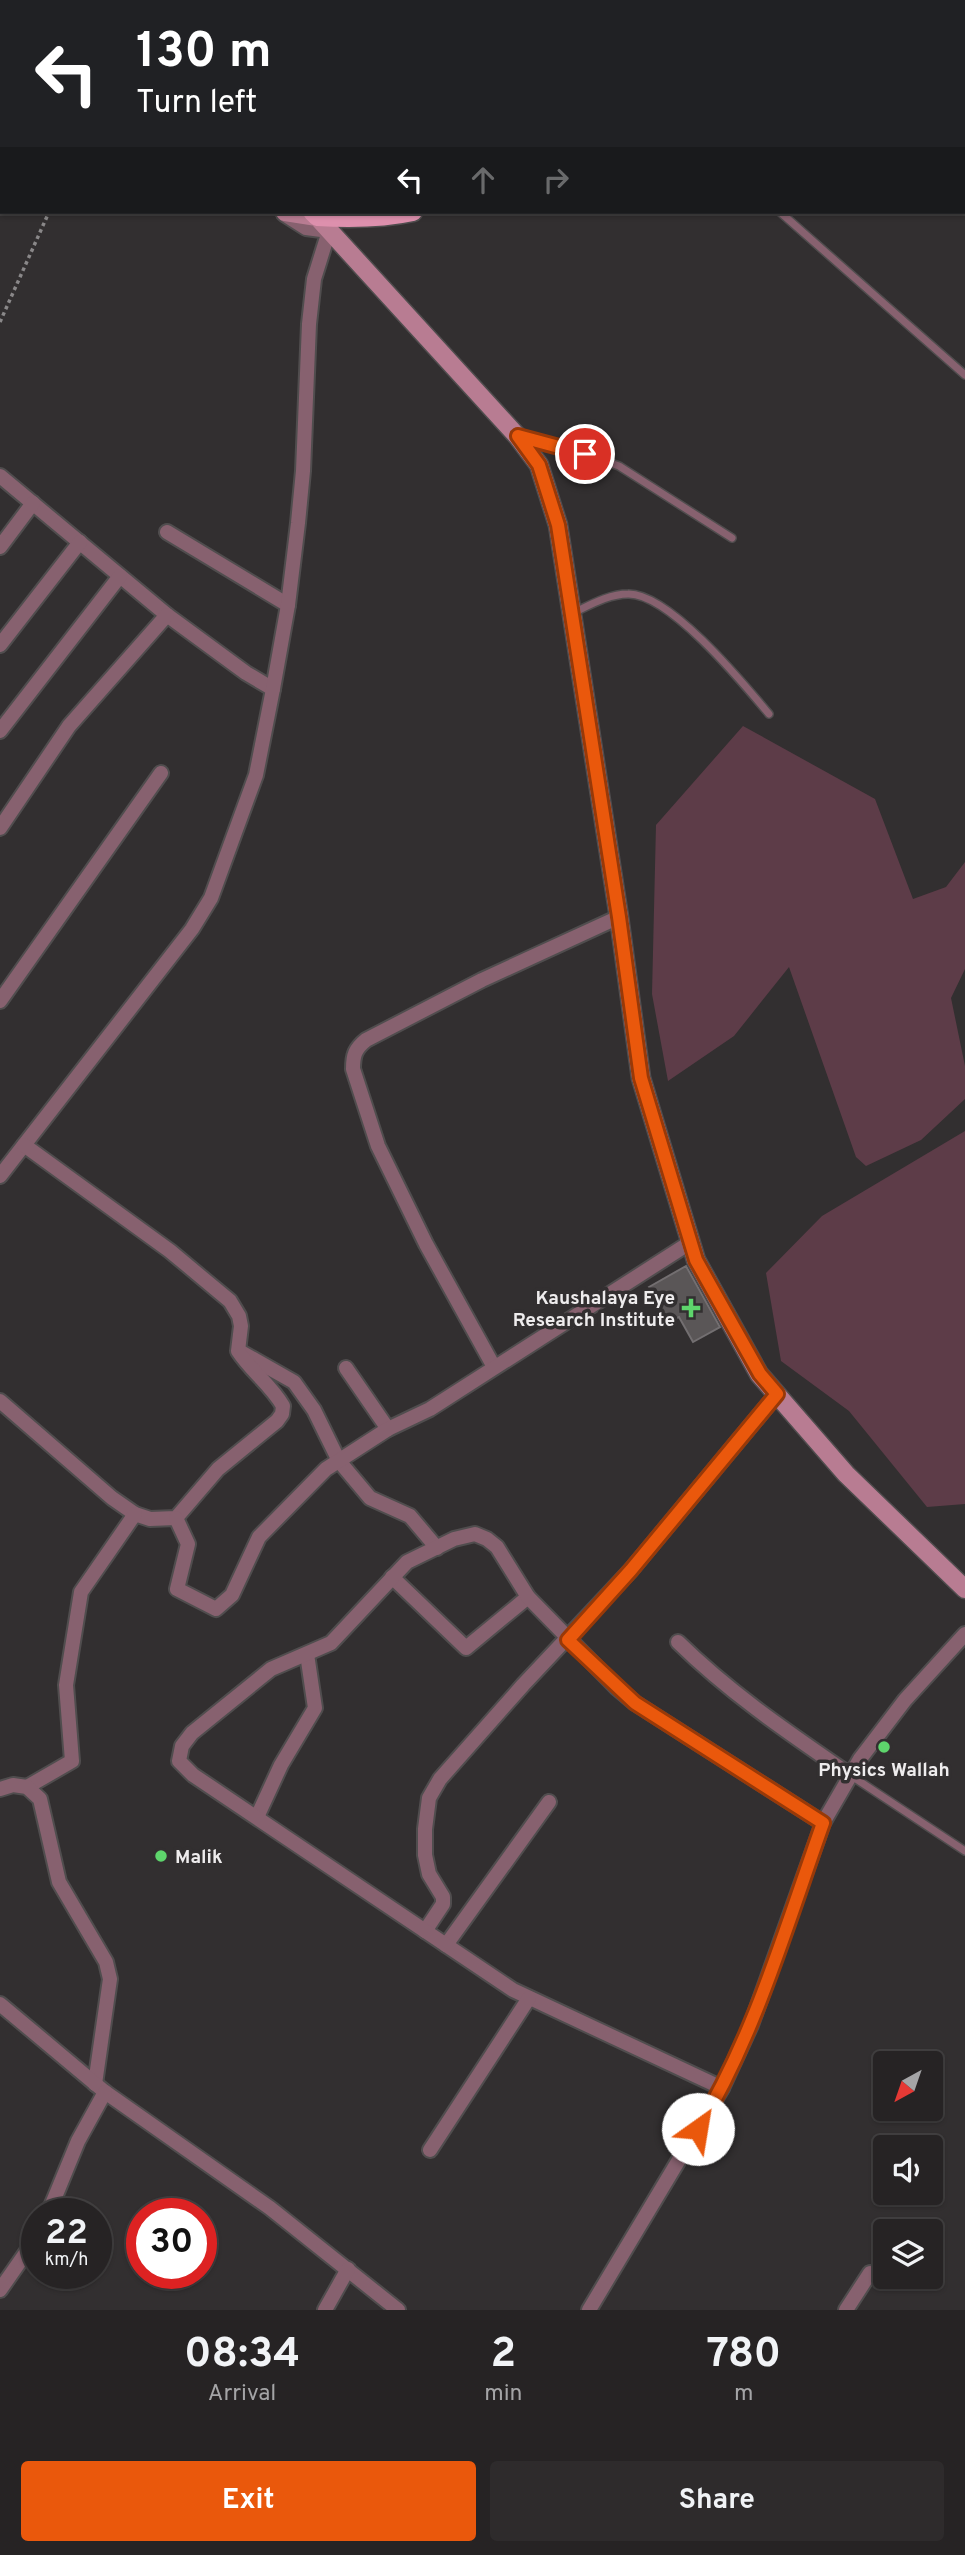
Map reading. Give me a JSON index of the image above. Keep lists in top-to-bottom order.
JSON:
{
  "places": {
    "health": ["Kaushalaya Eye Research Institute"],
    "other": ["Physics Wallah", "Malik"]
  },
  "north": "bottom left",
  "page": {
    "turn": ["130 m", "Turn left"],
    "speed": "22 km/h",
    "limit": "30",
    "eta": [
      "08:34",
      "Arrival",
      "2",
      "min",
      "780",
      "m"
    ],
    "buttons": ["Exit", "Share"]
  }
}
